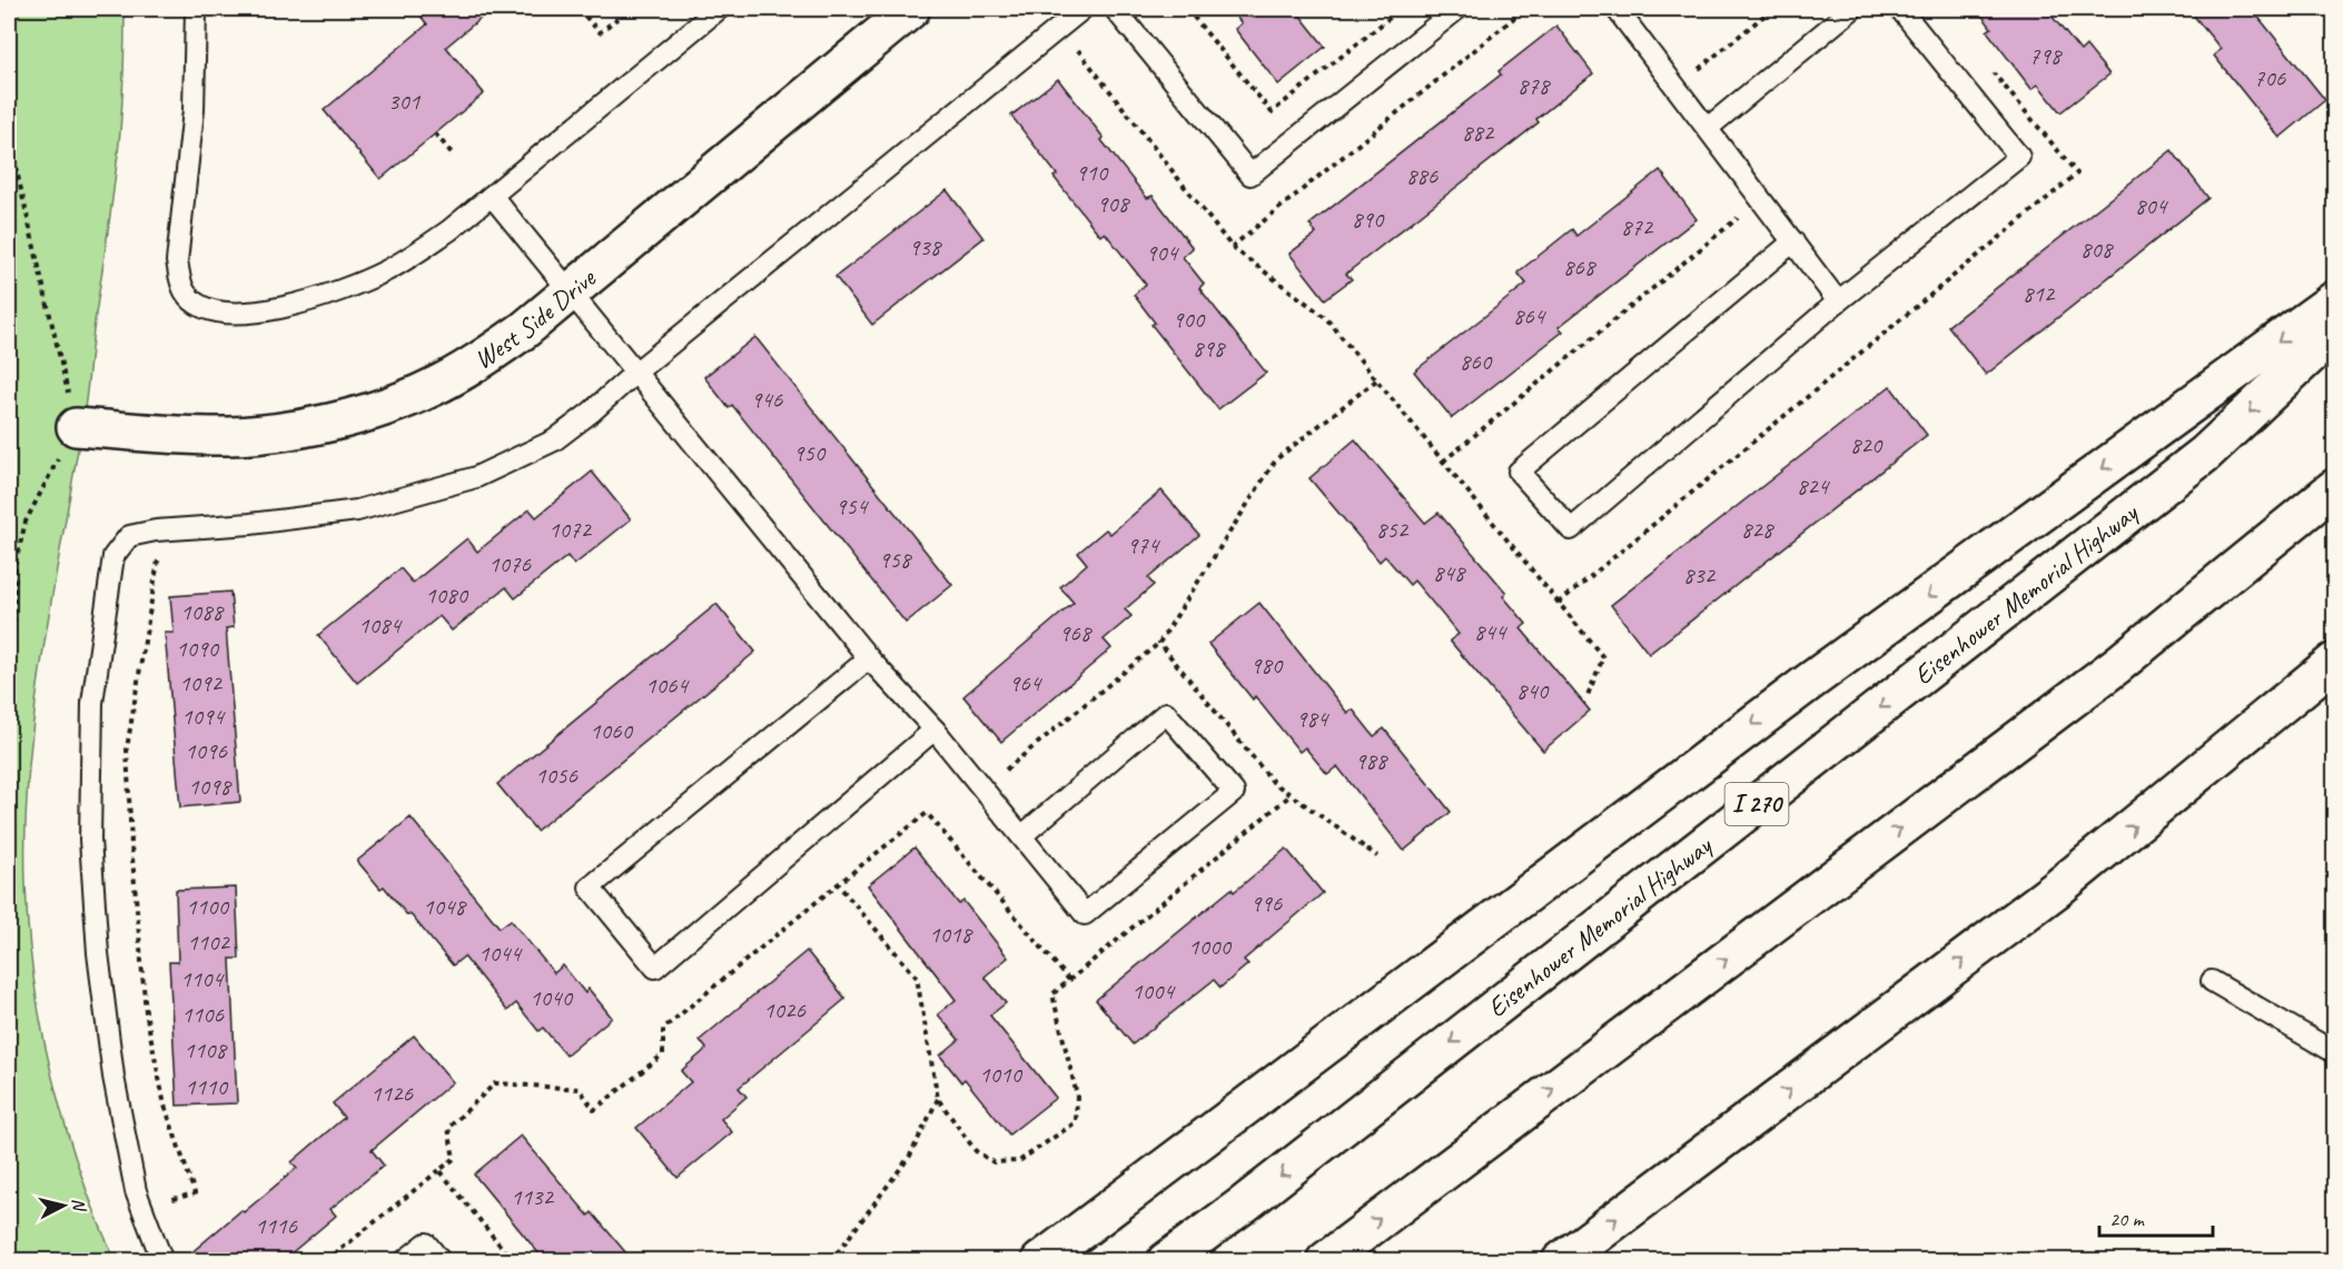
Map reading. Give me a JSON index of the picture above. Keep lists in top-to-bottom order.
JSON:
{
  "streets": {
    "main road": ["West Side Drive", "Eisenhower Memorial Highway", "I 270"]
  },
  "house_numbers": [
    "798",
    "706",
    "878",
    "301",
    "882",
    "910",
    "886",
    "908",
    "804",
    "890",
    "872",
    "938",
    "808",
    "904",
    "868",
    "812",
    "864",
    "900",
    "898",
    "860",
    "946",
    "820",
    "950",
    "824",
    "954",
    "1072",
    "852",
    "828",
    "974",
    "958",
    "1076",
    "848",
    "832",
    "1080",
    "1088",
    "1084",
    "844",
    "968",
    "1090",
    "980",
    "1092",
    "964",
    "1064",
    "840",
    "1094",
    "984",
    "1060",
    "1096",
    "988",
    "1056",
    "1098",
    "996",
    "1100",
    "1048",
    "1018",
    "1102",
    "1000",
    "1044",
    "1104",
    "1004",
    "1040",
    "1026",
    "1106",
    "1108",
    "1010",
    "1110",
    "1126",
    "1132",
    "1116"
  ],
  "scale_bar": "20 m",
  "north": "right"
}
